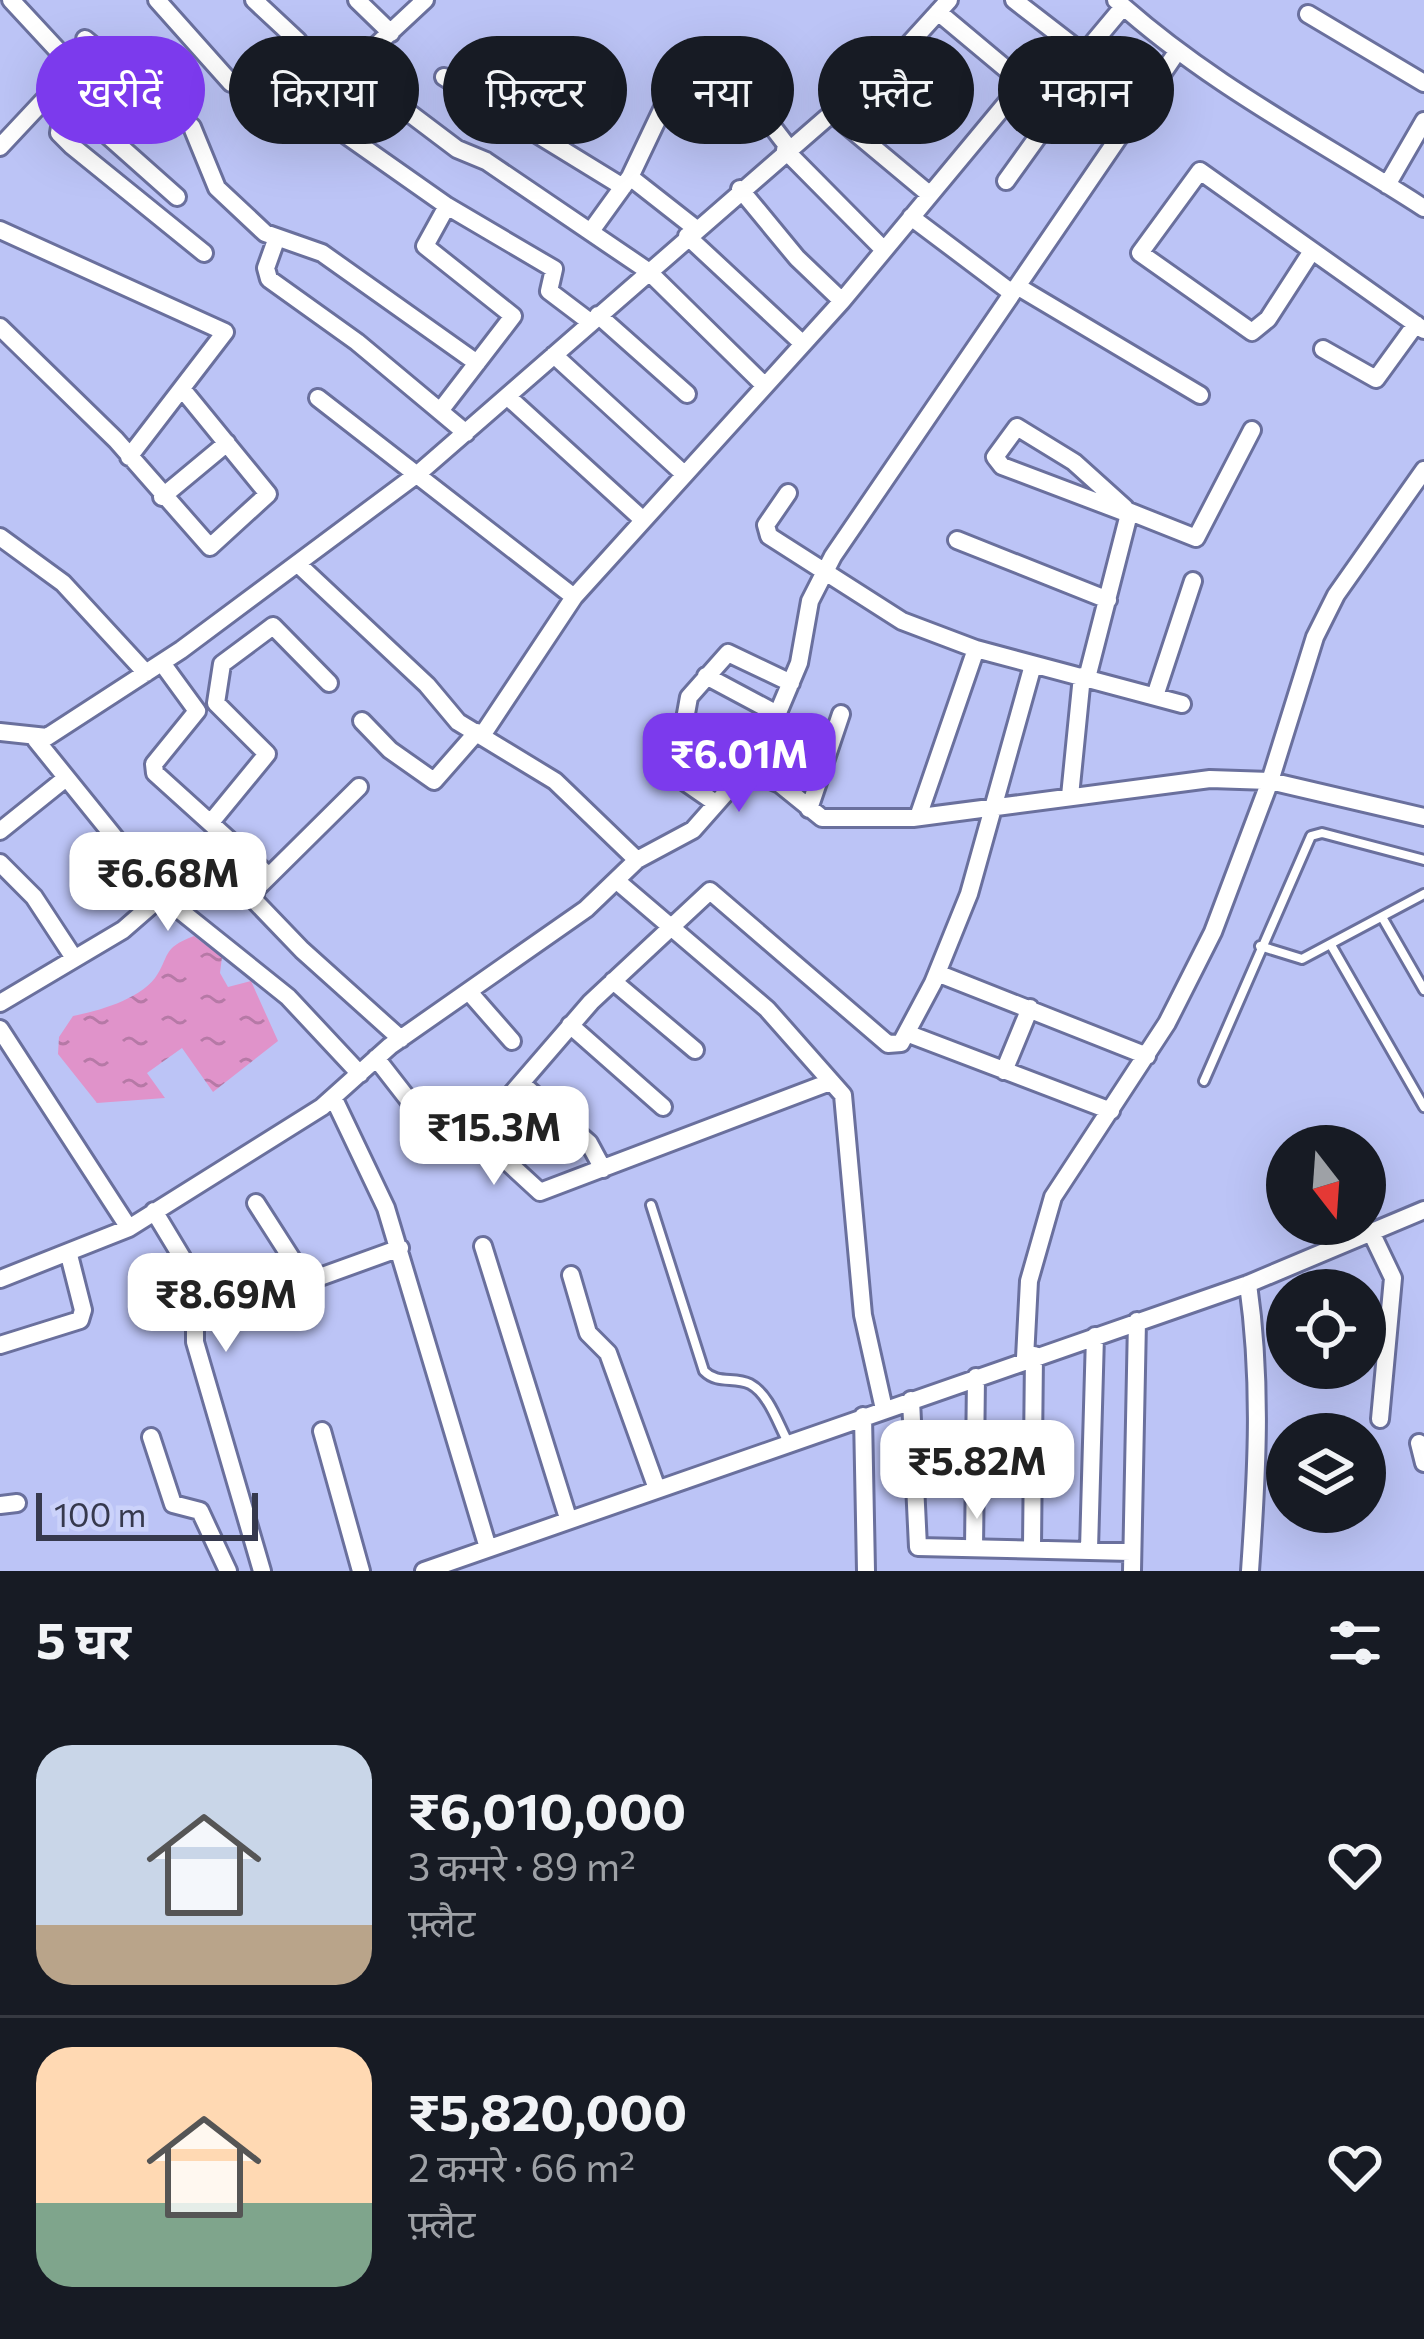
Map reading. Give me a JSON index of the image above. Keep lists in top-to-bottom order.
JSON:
{
  "scale_bar": "100 m",
  "north": "bottom",
  "page": {
    "chip": [
      "खरीदें",
      "किराया",
      "फ़िल्टर",
      "नया",
      "फ़्लैट",
      "मकान"
    ],
    "price": [
      "₹6.01M",
      "₹6.68M",
      "₹15.3M",
      "₹8.69M",
      "₹5.82M"
    ],
    "scale": "100 m",
    "heading": "5 घर",
    "list": [
      {
        "name": "₹6,010,000",
        "note": "3 कमरे · 89 m² · फ़्लैट"
      },
      {
        "name": "₹5,820,000",
        "note": "2 कमरे · 66 m² · फ़्लैट"
      }
    ]
  }
}
